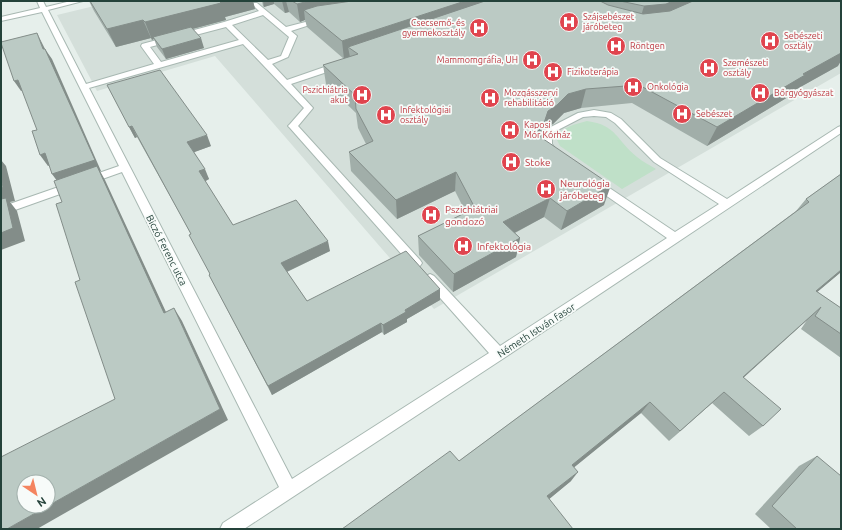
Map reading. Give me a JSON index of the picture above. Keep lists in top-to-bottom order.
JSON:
{
  "streets": {
    "street": ["Biczó Ferenc utca", "Németh István fasor"]
  },
  "crossings": [
    ["Biczó Ferenc utca", "Németh István fasor"]
  ],
  "places": {
    "hospital": [
      "Szájsebészet járóbeteg",
      "Csecsemő- és gyermekosztály",
      "Sebészeti osztály",
      "Röntgen",
      "Mammomgráfia, UH",
      "Szemészeti osztály",
      "Fizikoterápia",
      "Onkológia",
      "Bőrgyógyászat",
      "Pszichiátria akut",
      "Mozgásszervi rehabilitáció",
      "Sebészet",
      "Infektológiai osztály",
      "Kaposi Mór Kórház",
      "Stoke",
      "Neurológia járóbeteg",
      "Pszichiátriai gondozó",
      "Infektológia"
    ]
  },
  "north": "bottom right"
}
